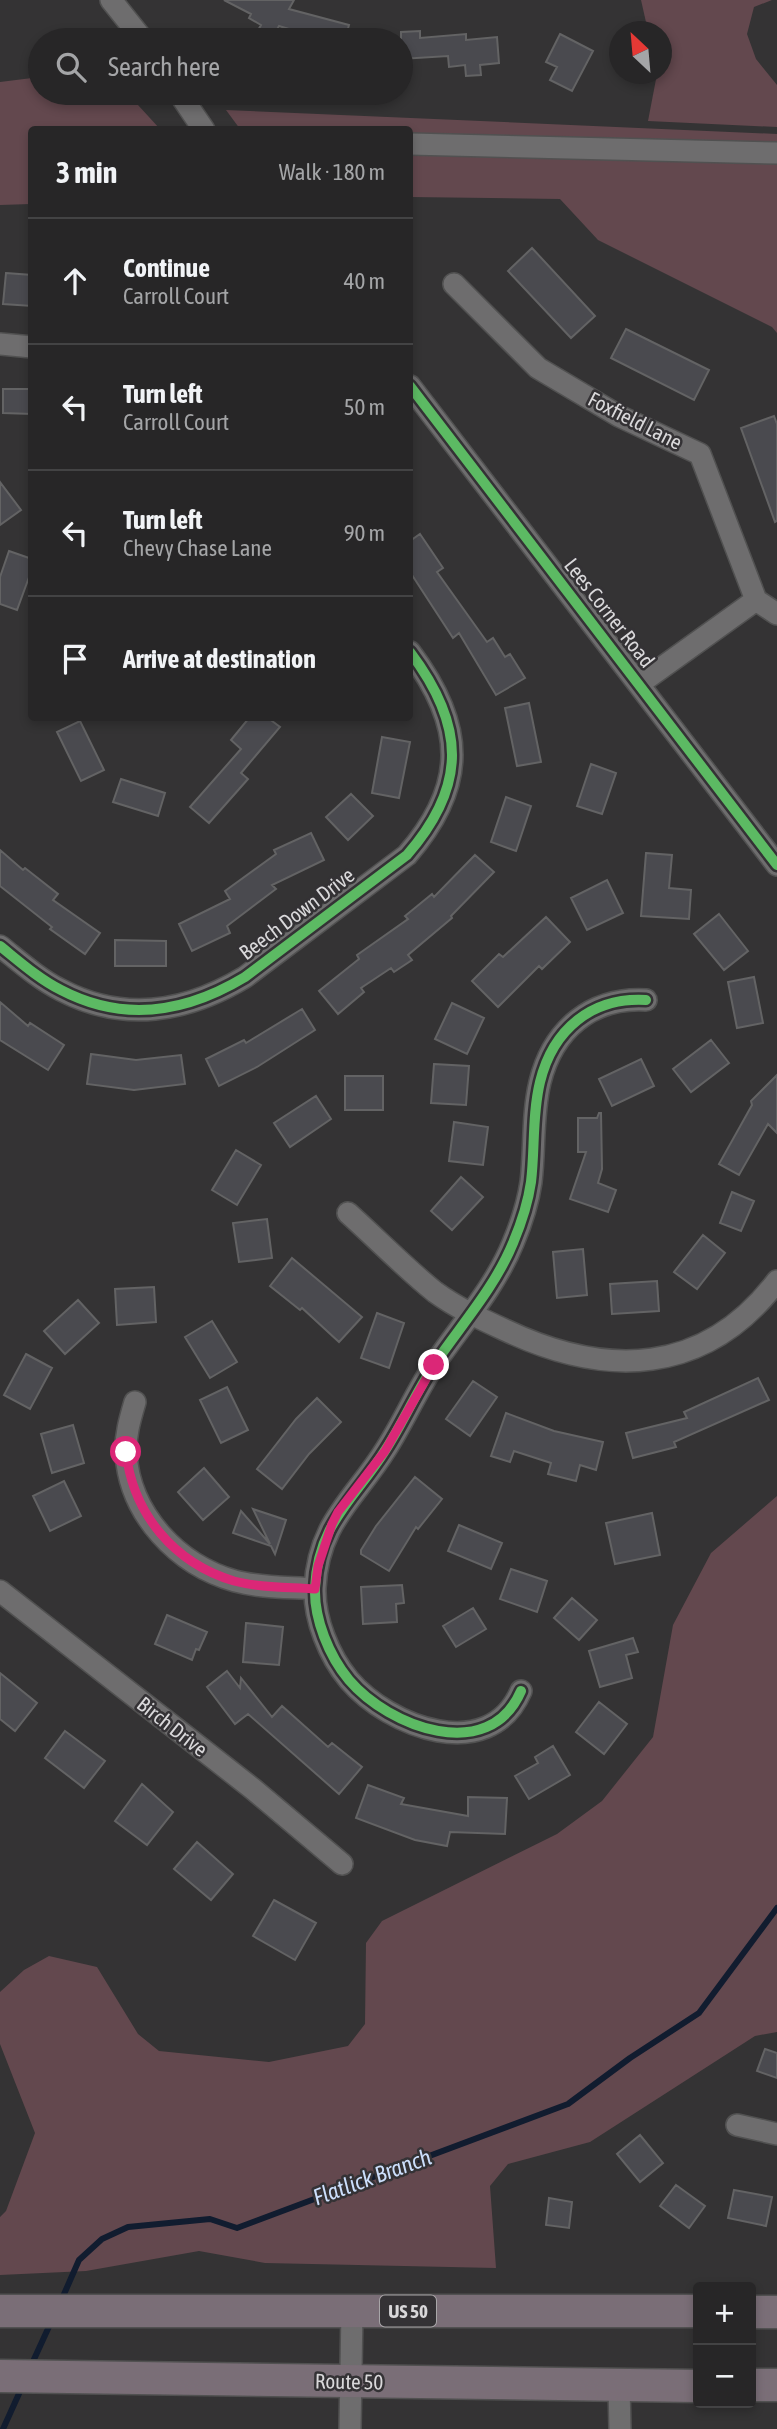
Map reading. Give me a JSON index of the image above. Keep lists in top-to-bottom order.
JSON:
{
  "streets": {
    "highway": ["US 50", "Route 50"],
    "street": [
      "Foxfield Lane",
      "Lees Corner Road",
      "Beech Down Drive",
      "Birch Drive"
    ]
  },
  "water": ["Flatlick Branch"],
  "north": "top left",
  "page": {
    "search": "Search here",
    "heading": ["3 min", "Walk · 180 m"],
    "list": [
      ["Continue", "Carroll Court", "40 m"],
      ["Turn left", "Carroll Court", "50 m"],
      ["Turn left", "Chevy Chase Lane", "90 m"],
      "Arrive at destination"
    ],
    "map_buttons": ["+", "−"]
  }
}
